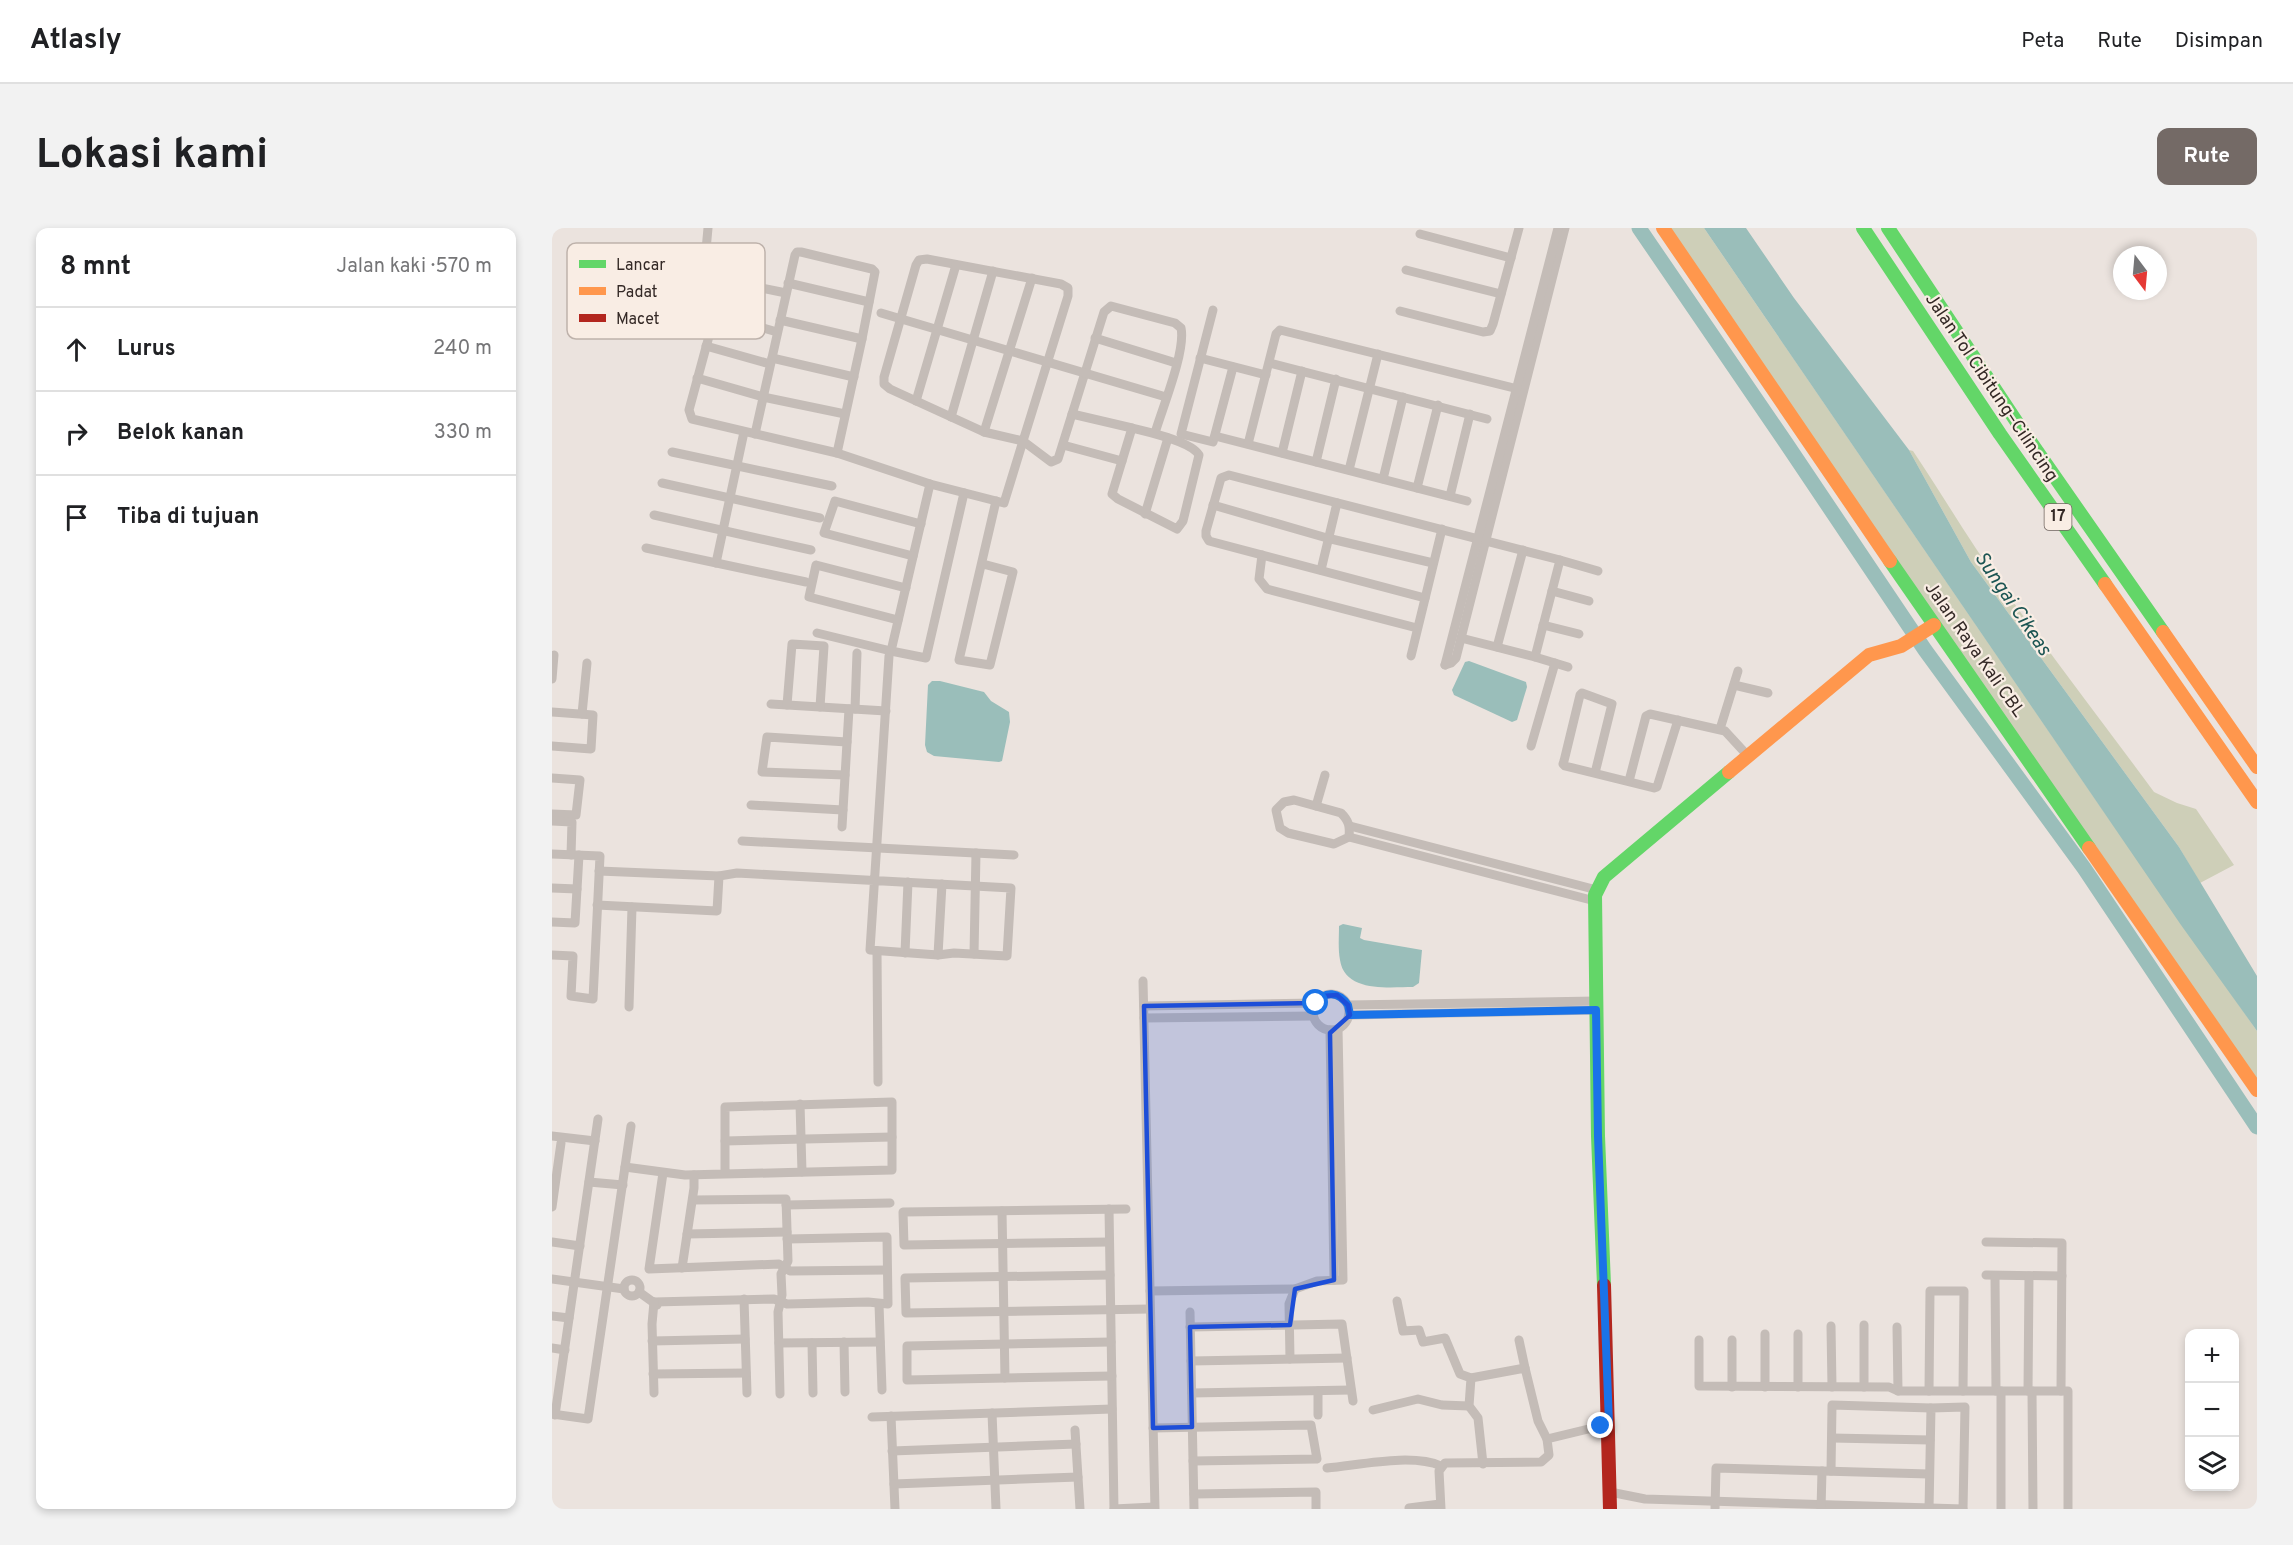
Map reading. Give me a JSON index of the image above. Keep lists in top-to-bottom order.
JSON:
{
  "streets": {
    "main road": ["Jalan Tol Cibitung–Cilincing", "17", "Jalan Raya Kali CBL"]
  },
  "water": ["Sungai Cikeas"],
  "legend": ["Lancar", "Padat", "Macet"],
  "north": "bottom",
  "page": {
    "header": "Atlasly",
    "nav": ["Peta", "Rute", "Disimpan"],
    "buttons": "Rute",
    "title": "Lokasi kami",
    "heading": ["8 mnt", "Jalan kaki · 570 m"],
    "list": [
      ["Lurus", "240 m"],
      ["Belok kanan", "330 m"],
      "Tiba di tujuan"
    ],
    "map_buttons": ["+", "−"]
  }
}
